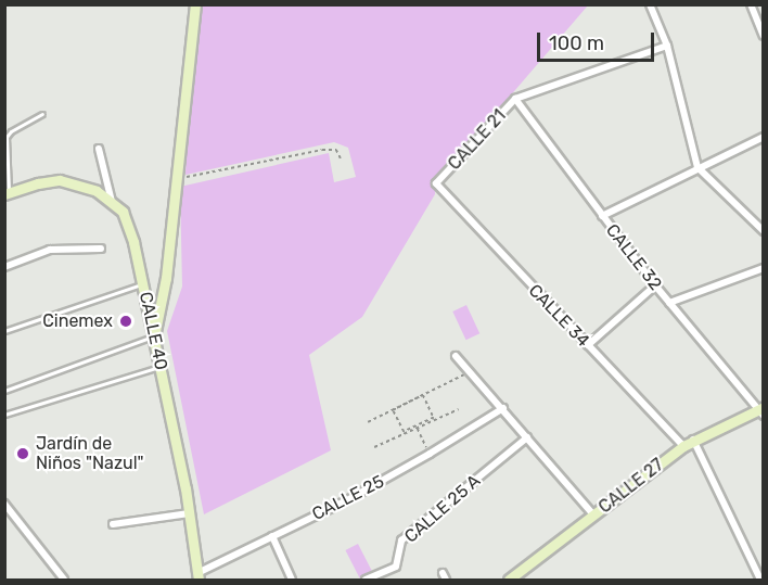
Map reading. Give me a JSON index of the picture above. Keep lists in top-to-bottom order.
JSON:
{
  "streets": {
    "main road": ["CALLE 40", "CALLE 27"],
    "street": [
      "CALLE 21",
      "CALLE 32",
      "CALLE 34",
      "CALLE 25",
      "CALLE 25 A"
    ]
  },
  "crossings": [
    ["CALLE 21", "CALLE 32"],
    ["CALLE 21", "CALLE 34"],
    ["CALLE 32", "CALLE 27"],
    ["CALLE 34", "CALLE 27"],
    ["CALLE 40", "CALLE 25"]
  ],
  "places": ["Cinemex", "Jardín de Niños \"Nazul\""],
  "scale_bar": "100 m"
}
